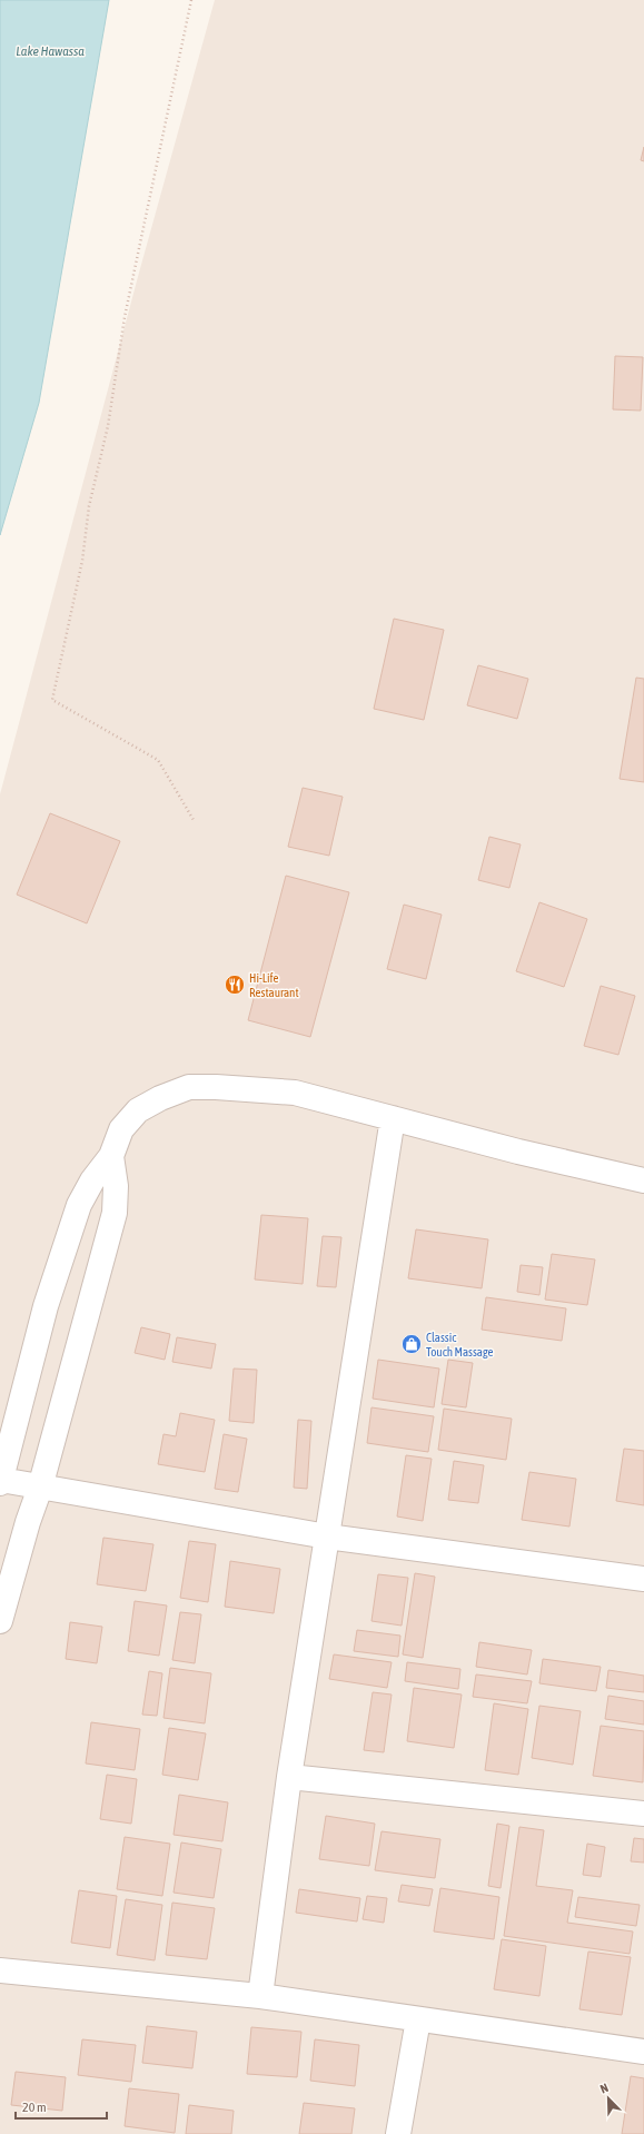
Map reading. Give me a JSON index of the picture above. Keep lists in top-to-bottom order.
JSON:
{
  "water": ["Lake Hawassa"],
  "places": {
    "restaurant": ["Hi-Life Restaurant"],
    "shop": ["Classic Touch Massage"]
  },
  "scale_bar": "20 m",
  "north": "top left"
}
